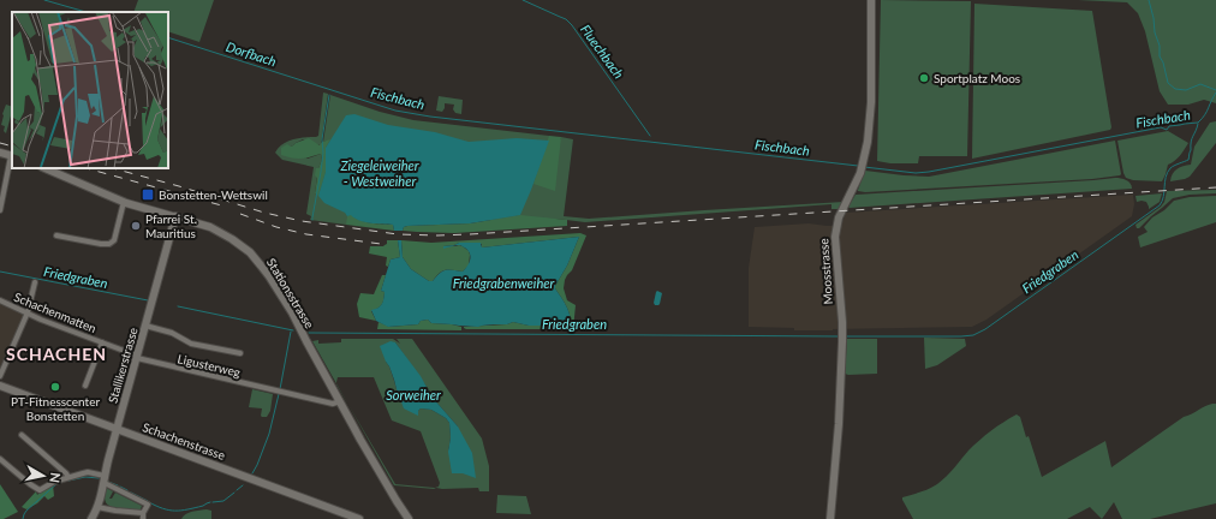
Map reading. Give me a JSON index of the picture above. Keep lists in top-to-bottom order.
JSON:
{
  "streets": {
    "main road": [
      "Moosstrasse",
      "Stationsstrasse",
      "Stallikerstrasse",
      "Schachenstrasse"
    ],
    "street": ["Schachenmatten", "Ligusterweg"]
  },
  "crossings": [
    ["Stationsstrasse", "Stallikerstrasse"],
    ["Stationsstrasse", "Ligusterweg"],
    ["Schachenmatten", "Stallikerstrasse"],
    ["Schachenmatten", "Ligusterweg"],
    ["Stallikerstrasse", "Ligusterweg"],
    ["Stallikerstrasse", "Schachenstrasse"]
  ],
  "districts": ["SCHACHEN"],
  "water": [
    "Fluechbach",
    "Dorfbach",
    "Fischbach",
    "Ziegeleiweiher - Westweiher",
    "Friedgraben",
    "Friedgrabenweiher",
    "Sorweiher"
  ],
  "places": {
    "other": ["Sportplatz Moos", "Pfarrei St. Mauritius", "PT-Fitnesscenter Bonstetten"],
    "transit": ["Bonstetten-Wettswil"]
  },
  "north": "right"
}
